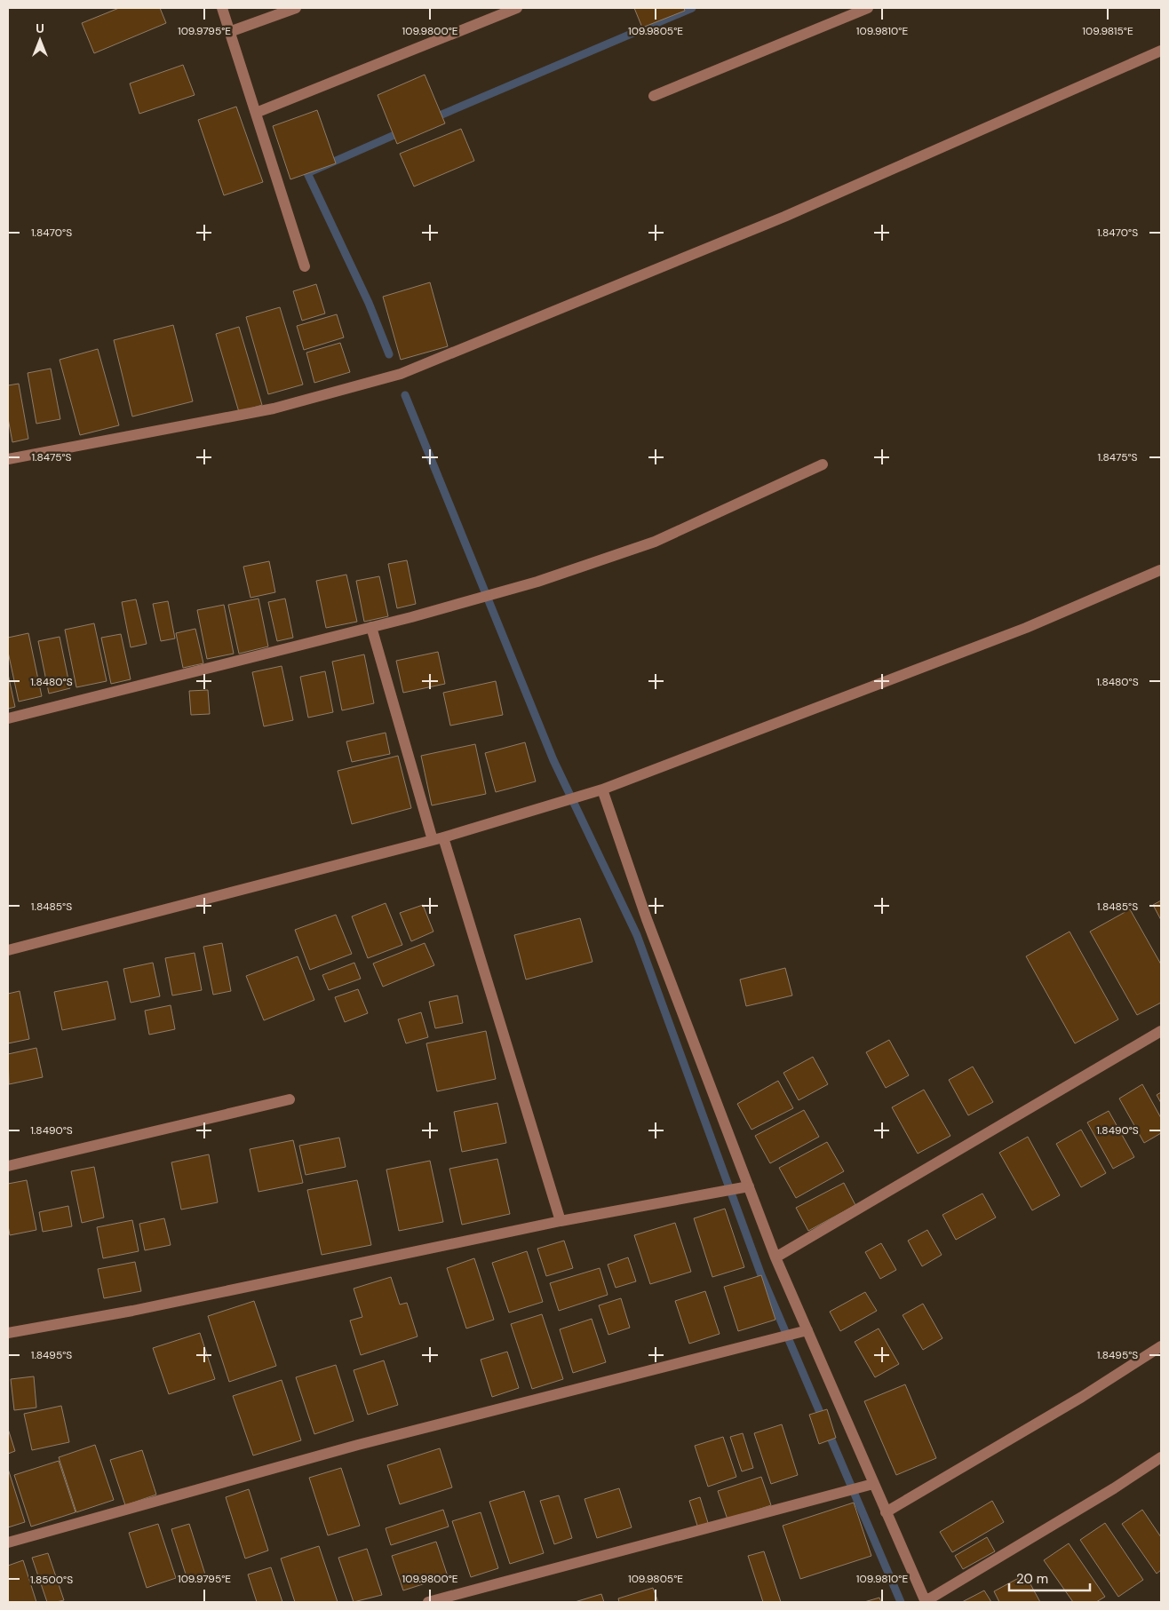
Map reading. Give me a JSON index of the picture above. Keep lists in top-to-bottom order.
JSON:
{
  "scale_bar": "20 m",
  "north": "top",
  "coordinates": [
    "109.9795°E",
    "109.9800°E",
    "109.9805°E",
    "109.9810°E",
    "109.9815°E",
    "1.8470°S",
    "1.8475°S",
    "1.8480°S",
    "1.8485°S",
    "1.8490°S",
    "1.8495°S",
    "1.8500°S"
  ]
}
